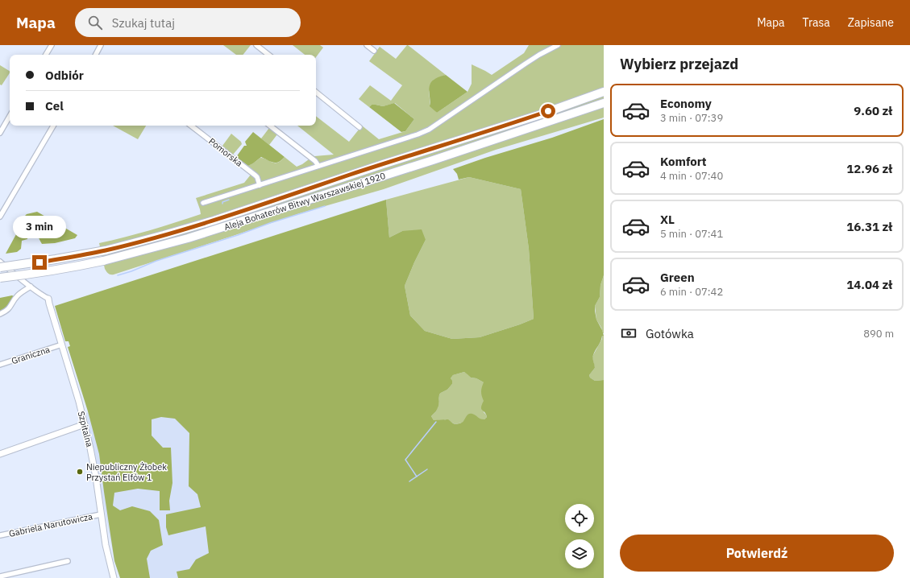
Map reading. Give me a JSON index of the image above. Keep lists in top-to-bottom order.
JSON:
{
  "streets": {
    "highway": ["Aleja Bohaterów Bitwy Warszawskiej 1920"],
    "street": [
      "Pomorska",
      "Graniczna",
      "Szpitalna",
      "Gabriela Narutowicza"
    ]
  },
  "crossings": [
    ["Graniczna", "Szpitalna"],
    ["Szpitalna", "Gabriela Narutowicza"]
  ],
  "places": ["Niepubliczny Żłobek Przystań Elfów 1"],
  "page": {
    "header": "Mapa",
    "search": "Szukaj tutaj",
    "nav": ["Mapa", "Trasa", "Zapisane"],
    "heading": "Wybierz przejazd",
    "banner": ["Odbiór", "Cel"],
    "list": [
      {
        "name": "Economy",
        "note": "3 min · 07:39",
        "value": "9.60 zł"
      },
      {
        "name": "Komfort",
        "note": "4 min · 07:40",
        "value": "12.96 zł"
      },
      {
        "name": "XL",
        "note": "5 min · 07:41",
        "value": "16.31 zł"
      },
      {
        "name": "Green",
        "note": "6 min · 07:42",
        "value": "14.04 zł"
      }
    ],
    "bubble": "3 min",
    "pay": ["Gotówka", "890 m"],
    "buttons": "Potwierdź"
  }
}
